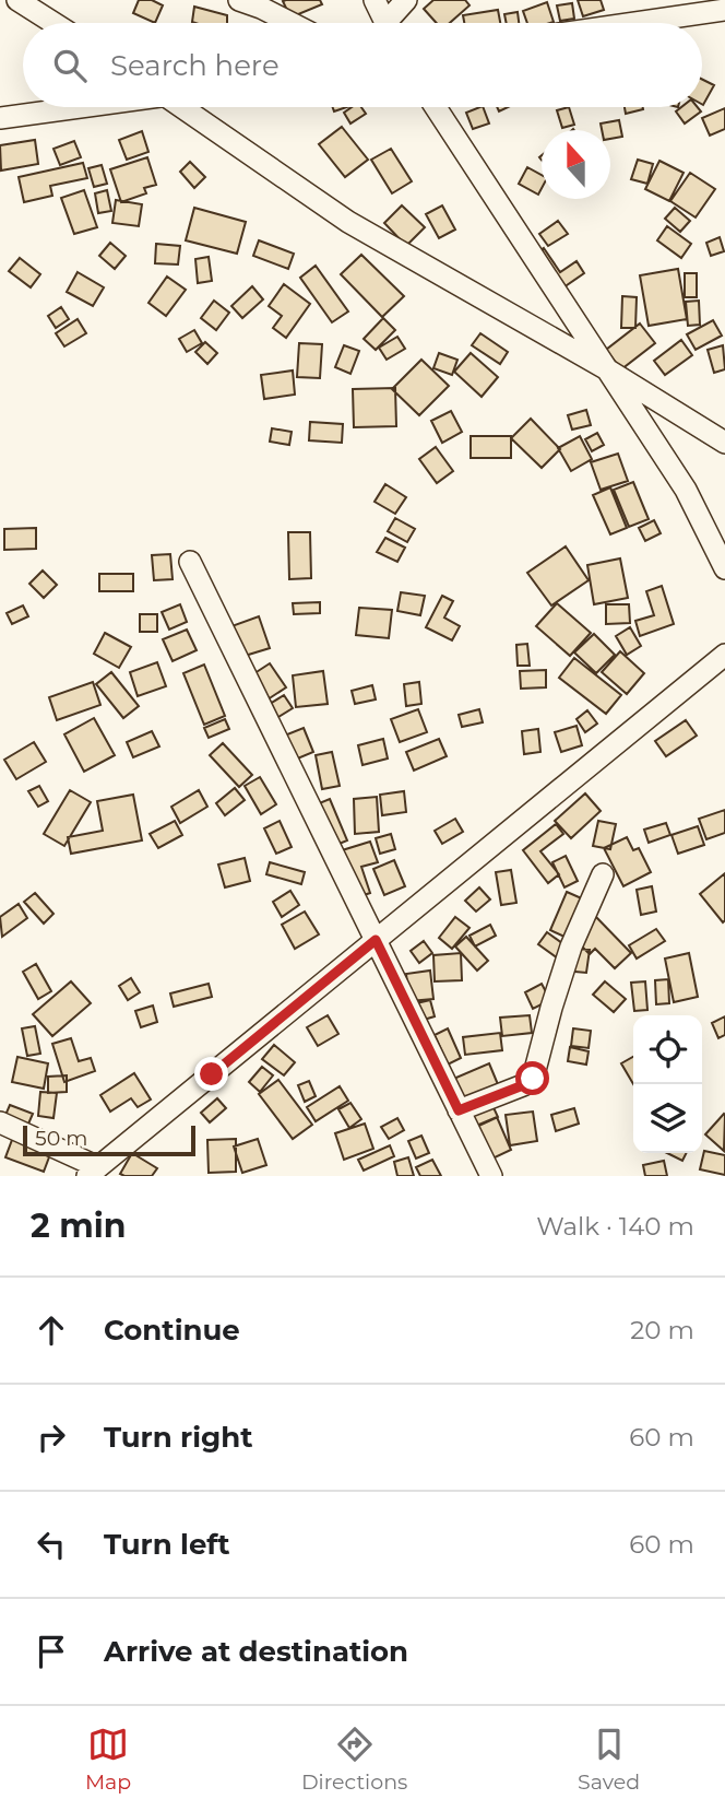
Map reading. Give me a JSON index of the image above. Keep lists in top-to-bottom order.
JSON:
{
  "scale_bar": "50 m",
  "north": "top",
  "page": {
    "search": "Search here",
    "scale": "50 m",
    "heading": ["2 min", "Walk · 140 m"],
    "list": [
      ["Continue", "20 m"],
      ["Turn right", "60 m"],
      ["Turn left", "60 m"],
      "Arrive at destination"
    ],
    "nav": ["Map", "Directions", "Saved"]
  }
}
